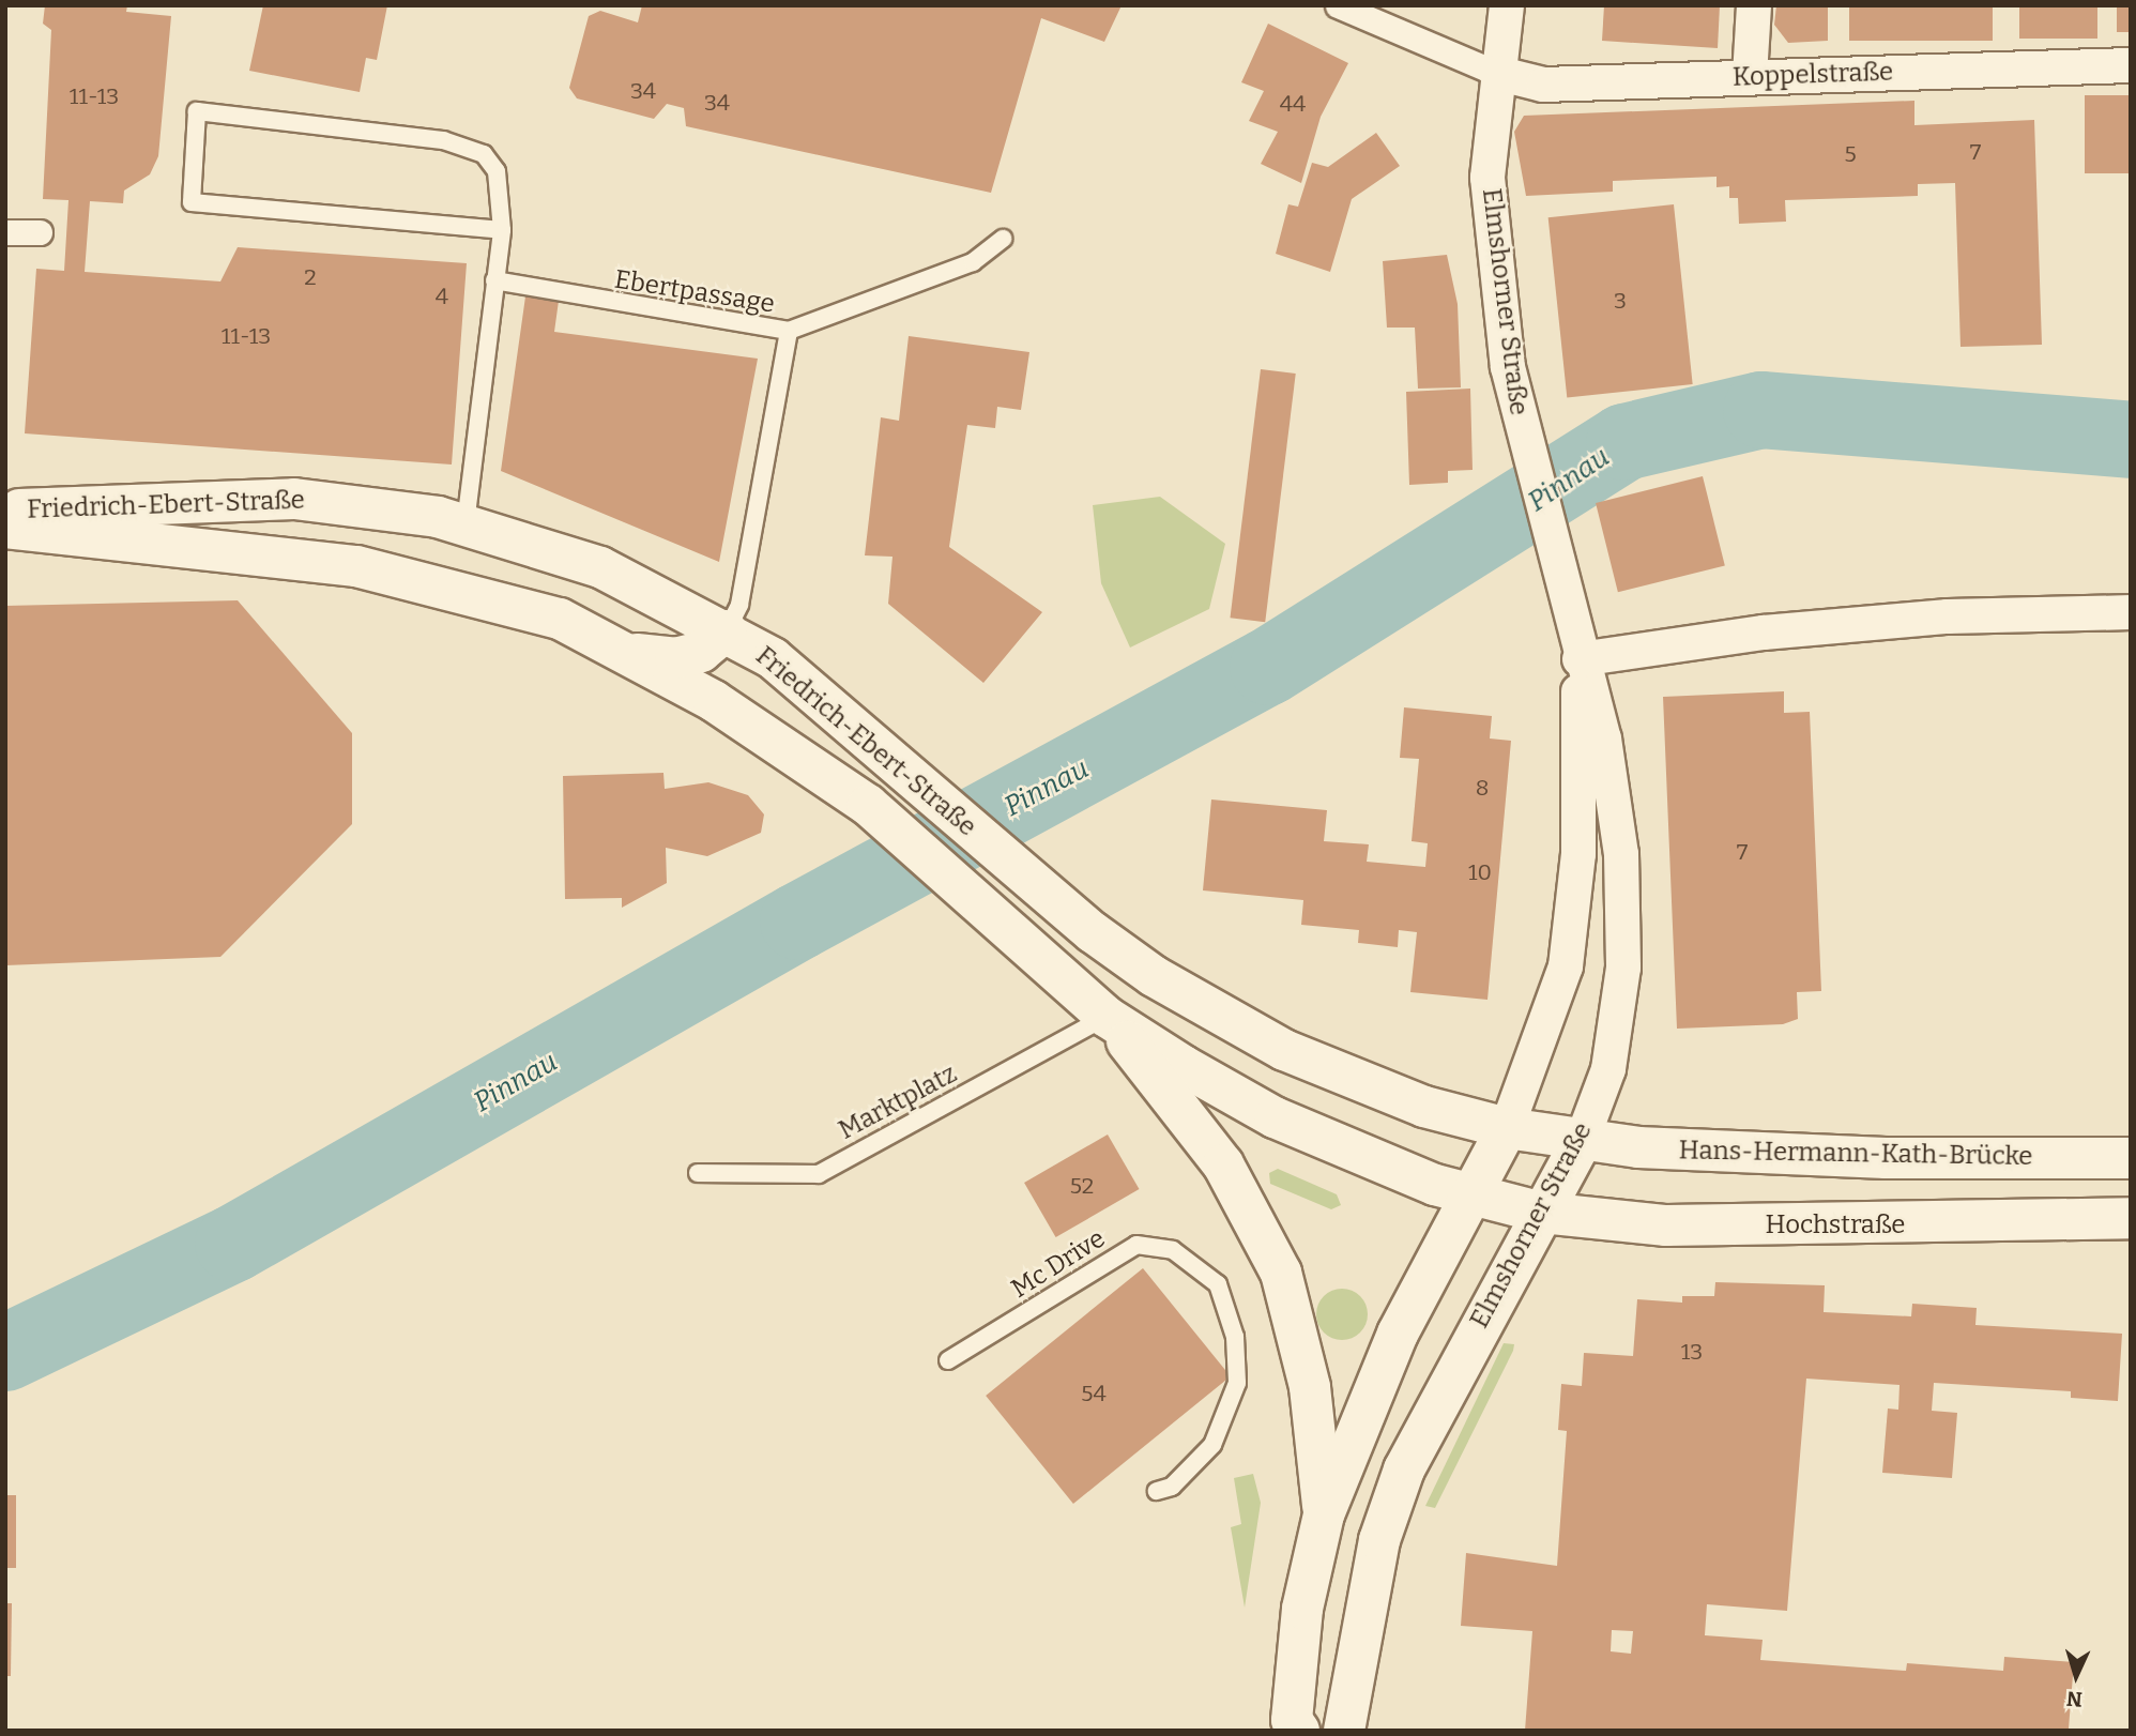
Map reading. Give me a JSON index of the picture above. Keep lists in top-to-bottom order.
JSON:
{
  "streets": {
    "main road": [
      "Elmshorner Straße",
      "Friedrich-Ebert-Straße",
      "Hans-Hermann-Kath-Brücke",
      "Hochstraße"
    ],
    "street": ["Koppelstraße"],
    "lane": ["Ebertpassage", "Marktplatz", "Mc Drive"]
  },
  "crossings": [
    ["Koppelstraße", "Elmshorner Straße"],
    ["Elmshorner Straße", "Friedrich-Ebert-Straße"],
    ["Elmshorner Straße", "Marktplatz"],
    ["Elmshorner Straße", "Hans-Hermann-Kath-Brücke"],
    ["Elmshorner Straße", "Hochstraße"],
    ["Friedrich-Ebert-Straße", "Marktplatz"],
    ["Friedrich-Ebert-Straße", "Hans-Hermann-Kath-Brücke"],
    ["Friedrich-Ebert-Straße", "Hochstraße"]
  ],
  "water": ["Pinnau"],
  "house_numbers": [
    "34",
    "11-13",
    "34",
    "44",
    "7",
    "5",
    "2",
    "4",
    "3",
    "11-13",
    "8",
    "7",
    "10",
    "52",
    "13",
    "54"
  ],
  "north": "bottom"
}
